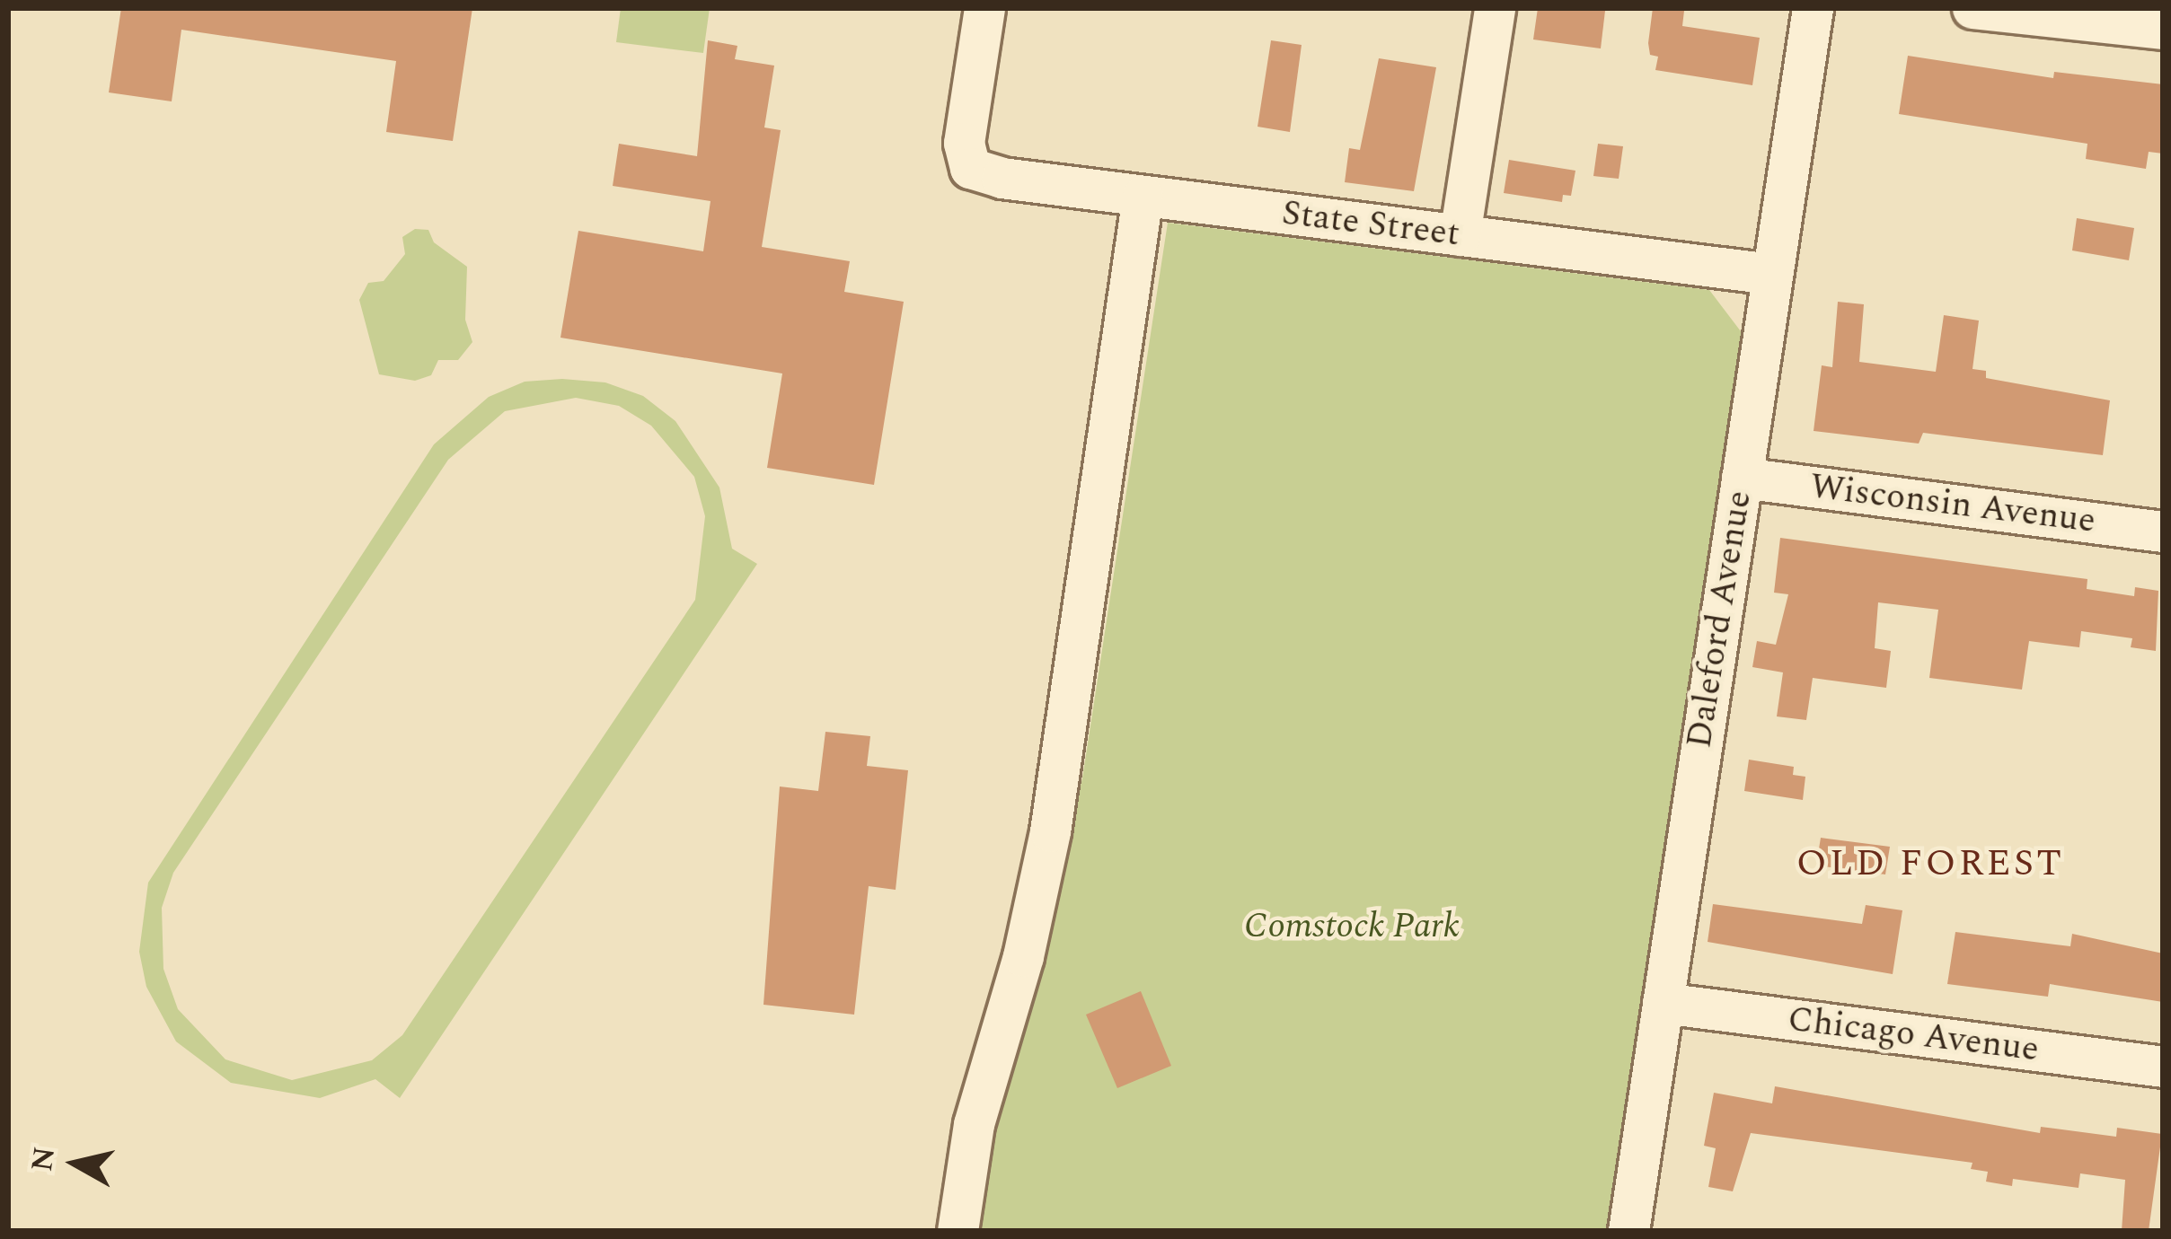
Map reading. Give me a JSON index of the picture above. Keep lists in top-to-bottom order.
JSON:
{
  "streets": {
    "street": [
      "State Street",
      "Wisconsin Avenue",
      "Daleford Avenue",
      "Chicago Avenue"
    ]
  },
  "crossings": [
    ["State Street", "Daleford Avenue"],
    ["Wisconsin Avenue", "Daleford Avenue"],
    ["Daleford Avenue", "Chicago Avenue"]
  ],
  "districts": ["OLD FOREST"],
  "parks": ["Comstock Park"],
  "north": "left"
}
